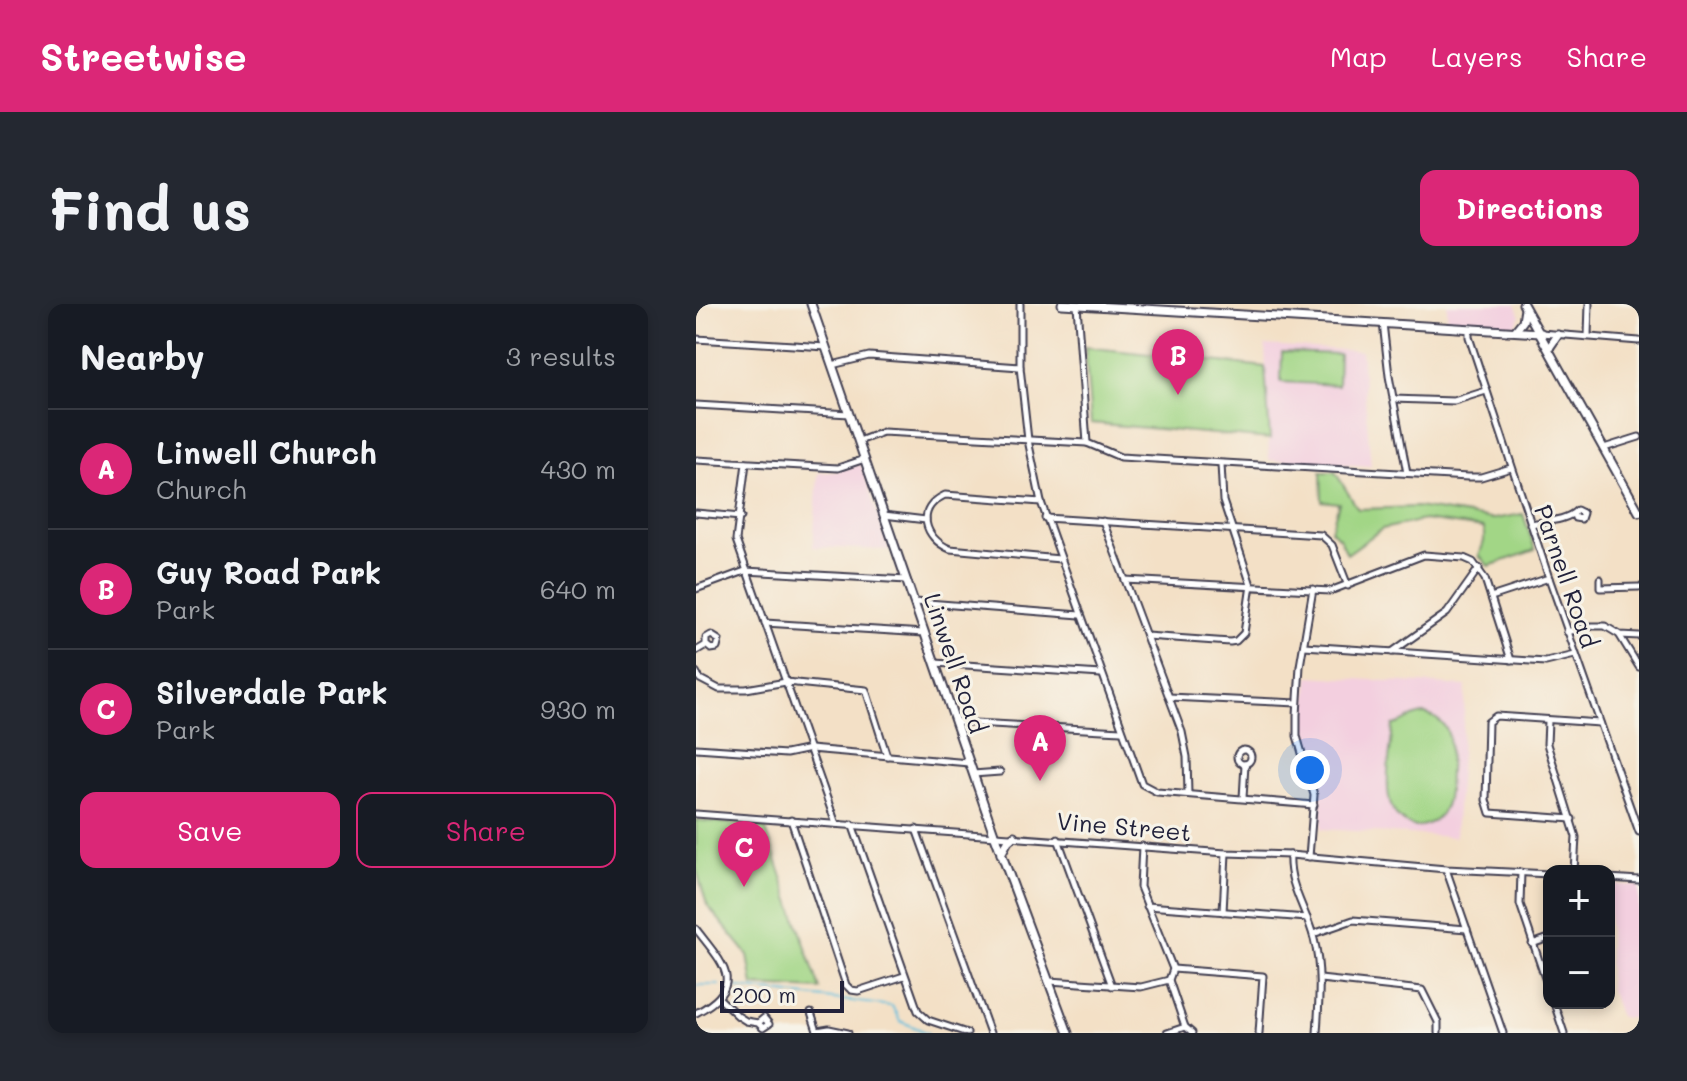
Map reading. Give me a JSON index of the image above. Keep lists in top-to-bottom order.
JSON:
{
  "streets": {
    "main road": ["Linwell Road"],
    "street": ["Parnell Road", "Vine Street"]
  },
  "crossings": [
    ["Linwell Road", "Vine Street"]
  ],
  "scale_bar": "200 m",
  "page": {
    "header": "Streetwise",
    "nav": ["Map", "Layers", "Share"],
    "buttons": [
      "Directions",
      ["Save", "Share"]
    ],
    "title": "Find us",
    "heading": ["Nearby", "3 results"],
    "pins": ["B", "A", "C"],
    "list": [
      {
        "mark": "A",
        "name": "Linwell Church",
        "note": "Church",
        "value": "430 m"
      },
      {
        "mark": "B",
        "name": "Guy Road Park",
        "note": "Park",
        "value": "640 m"
      },
      {
        "mark": "C",
        "name": "Silverdale Park",
        "note": "Park",
        "value": "930 m"
      }
    ],
    "map_buttons": ["+", "−"],
    "scale": "200 m"
  }
}
